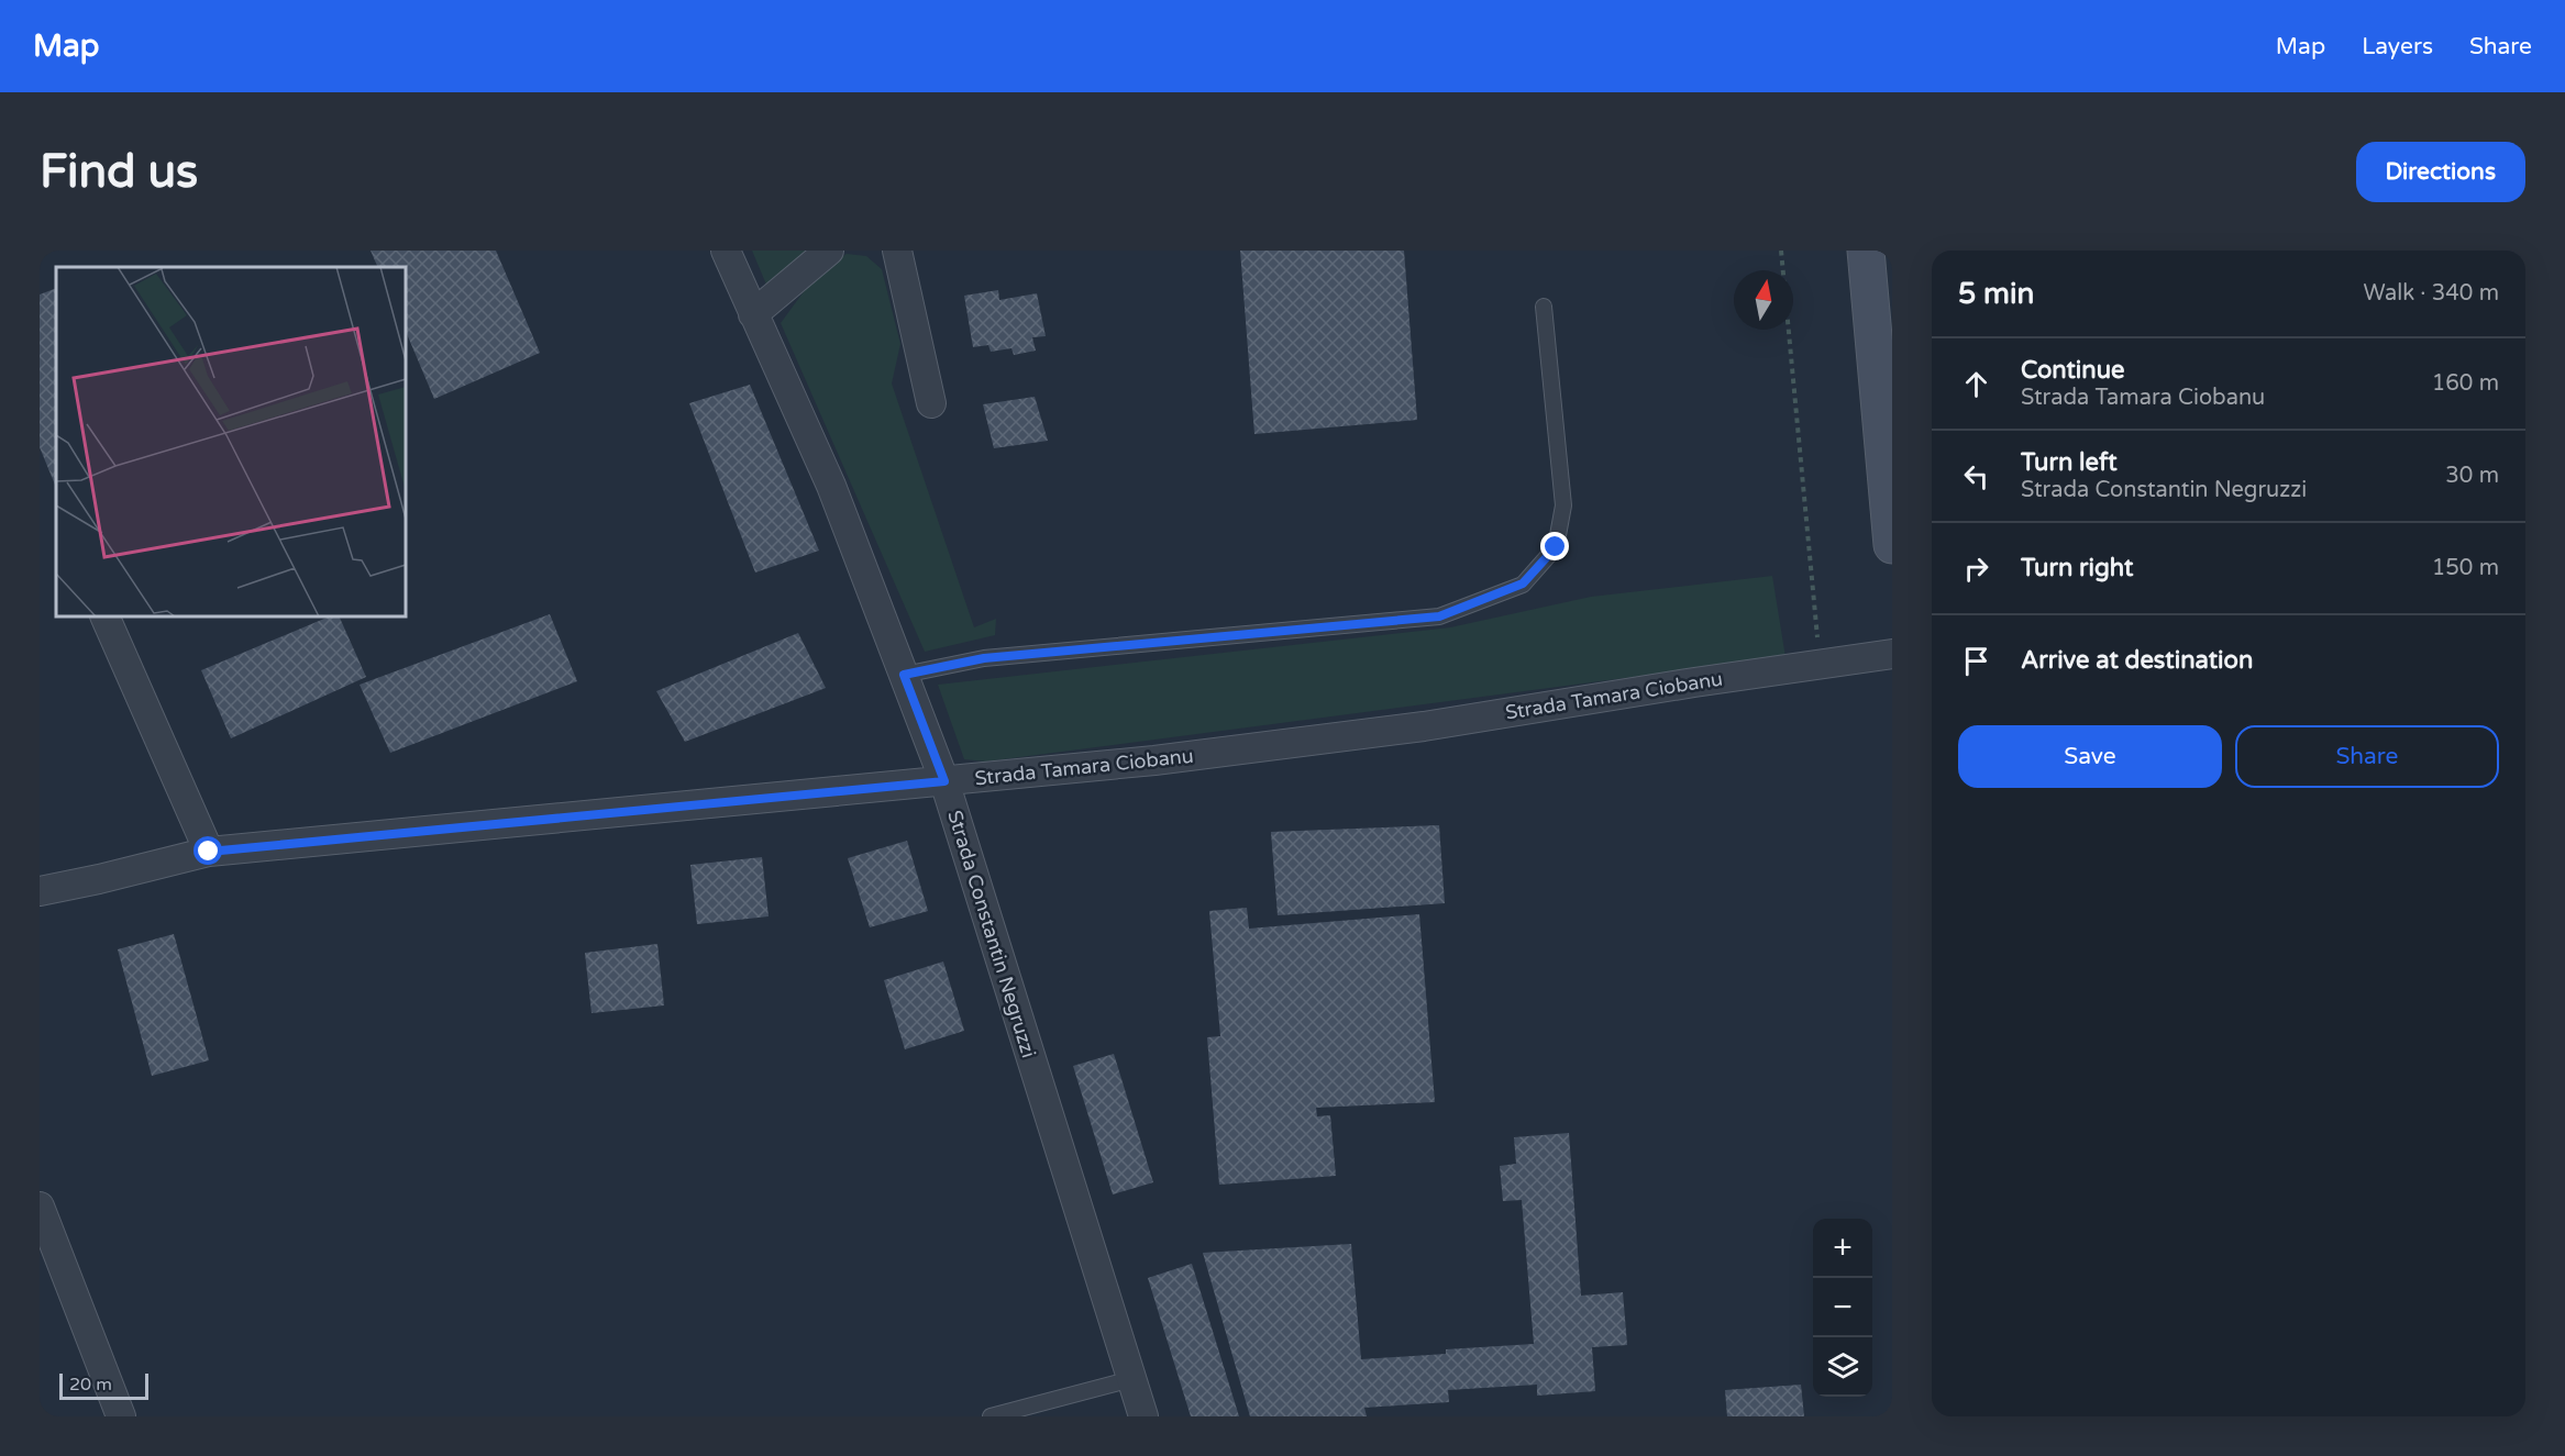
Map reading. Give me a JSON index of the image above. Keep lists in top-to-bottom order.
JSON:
{
  "streets": {
    "street": ["Strada Tamara Ciobanu", "Strada Constantin Negruzzi"]
  },
  "crossings": [
    ["Strada Tamara Ciobanu", "Strada Constantin Negruzzi"]
  ],
  "scale_bar": "20 m",
  "north": "top",
  "page": {
    "header": "Map",
    "nav": ["Map", "Layers", "Share"],
    "buttons": [
      "Directions",
      ["Save", "Share"]
    ],
    "title": "Find us",
    "heading": ["5 min", "Walk · 340 m"],
    "list": [
      ["Continue", "Strada Tamara Ciobanu", "160 m"],
      ["Turn left", "Strada Constantin Negruzzi", "30 m"],
      ["Turn right", "150 m"],
      "Arrive at destination"
    ],
    "map_buttons": ["+", "−"],
    "scale": "20 m"
  }
}
